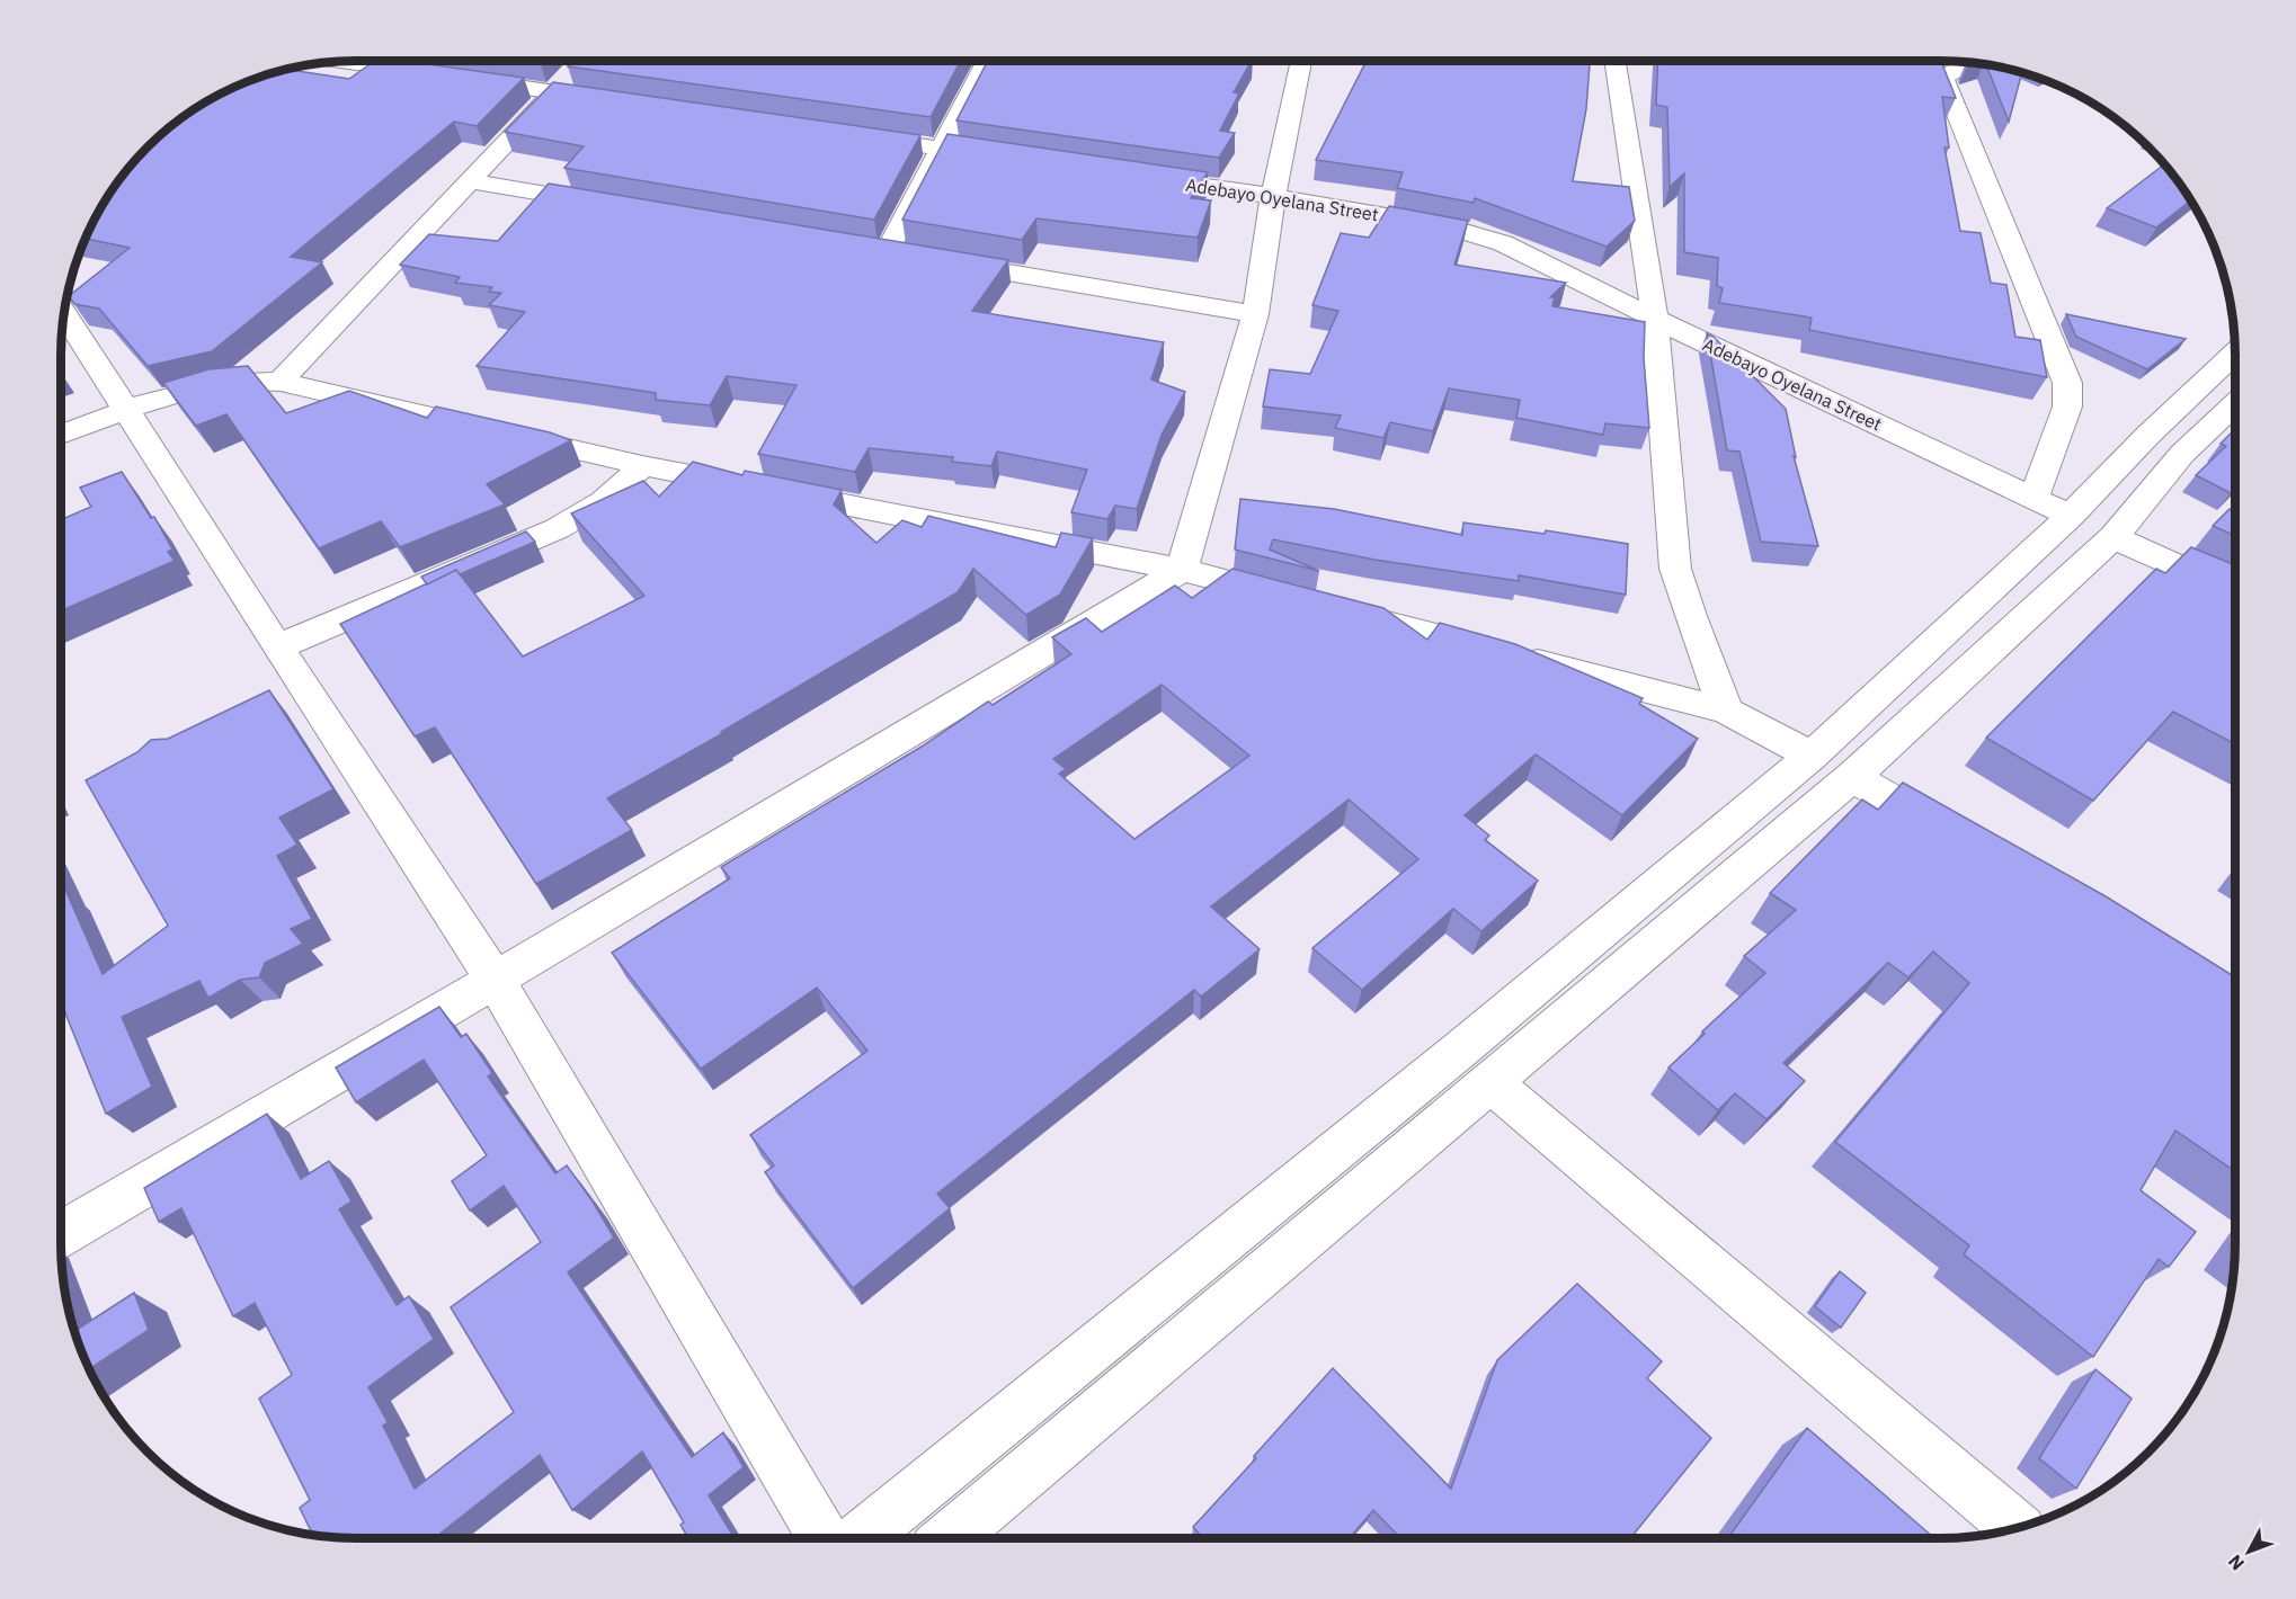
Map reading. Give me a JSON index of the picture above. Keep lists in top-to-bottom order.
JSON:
{
  "streets": {
    "street": ["Adebayo Oyelana Street"]
  },
  "north": "bottom left"
}
